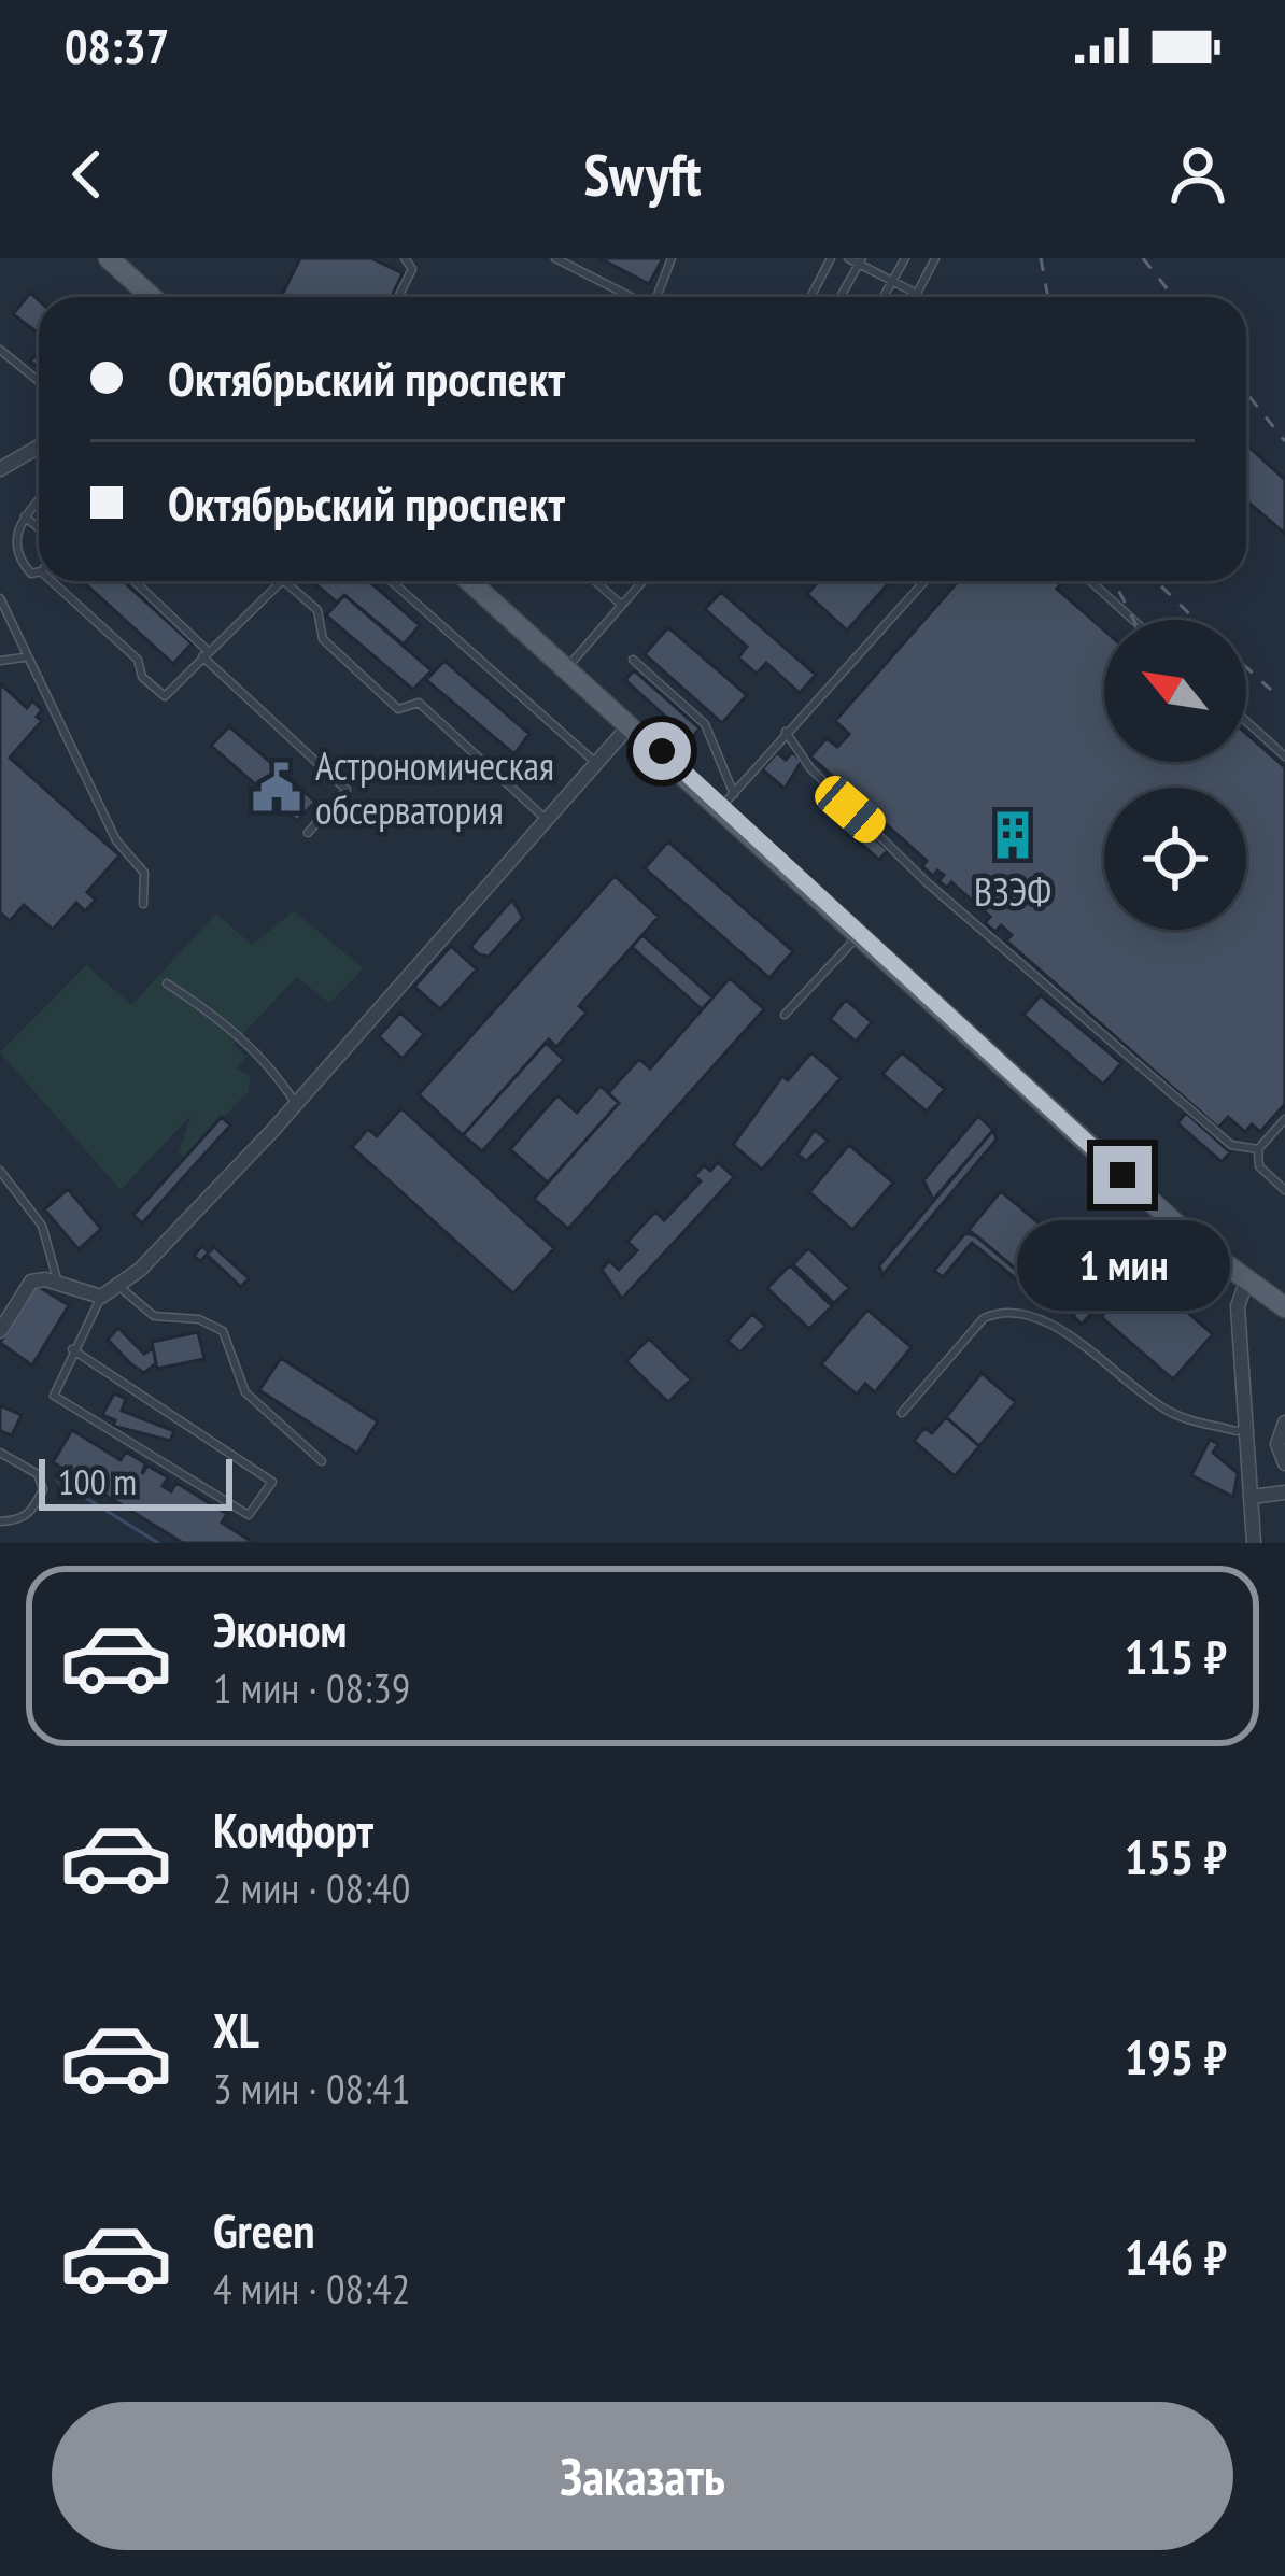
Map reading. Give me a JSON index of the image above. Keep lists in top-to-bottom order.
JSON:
{
  "places": {
    "public building": ["Aстрономическая обсерватория"],
    "building": ["ВЗЭФ"]
  },
  "scale_bar": "100 m",
  "north": "top left",
  "page": {
    "status": "08:37",
    "header": "Swyft",
    "banner": ["Октябрьский проспект", "Октябрьский проспект"],
    "bubble": "1 мин",
    "scale": "100 m",
    "list": [
      {
        "name": "Эконом",
        "note": "1 мин · 08:39",
        "value": "115 ₽"
      },
      {
        "name": "Комфорт",
        "note": "2 мин · 08:40",
        "value": "155 ₽"
      },
      {
        "name": "XL",
        "note": "3 мин · 08:41",
        "value": "195 ₽"
      },
      {
        "name": "Green",
        "note": "4 мин · 08:42",
        "value": "146 ₽"
      }
    ],
    "buttons": "Заказать"
  }
}
